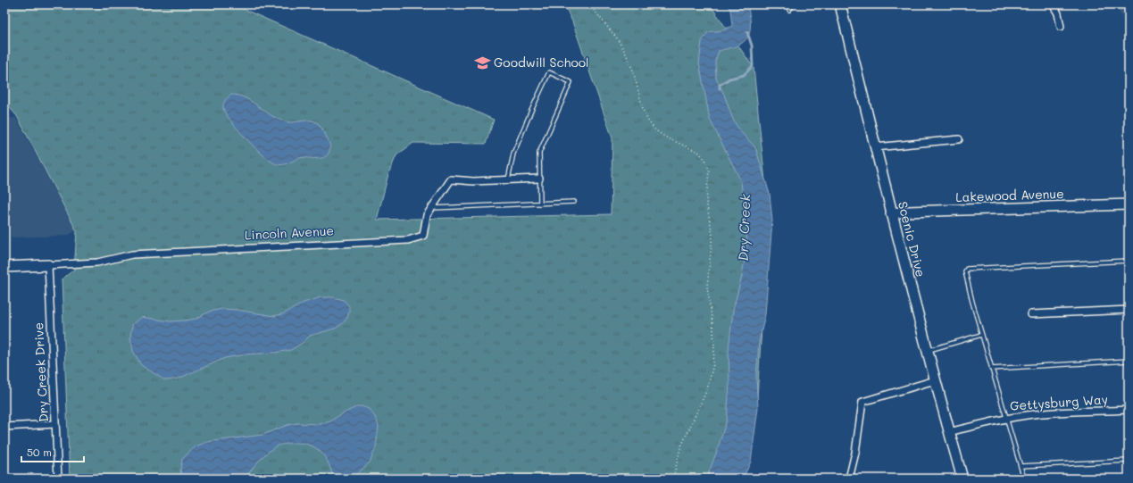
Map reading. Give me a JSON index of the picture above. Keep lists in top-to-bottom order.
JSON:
{
  "streets": {
    "main road": ["Lakewood Avenue", "Lincoln Avenue", "Scenic Drive"],
    "street": ["Dry Creek Drive", "Gettysburg Way"]
  },
  "crossings": [
    ["Lakewood Avenue", "Scenic Drive"],
    ["Lincoln Avenue", "Dry Creek Drive"],
    ["Scenic Drive", "Gettysburg Way"]
  ],
  "water": ["Dry Creek"],
  "places": {
    "school or university": ["Goodwill School"]
  },
  "scale_bar": "50 m"
}
